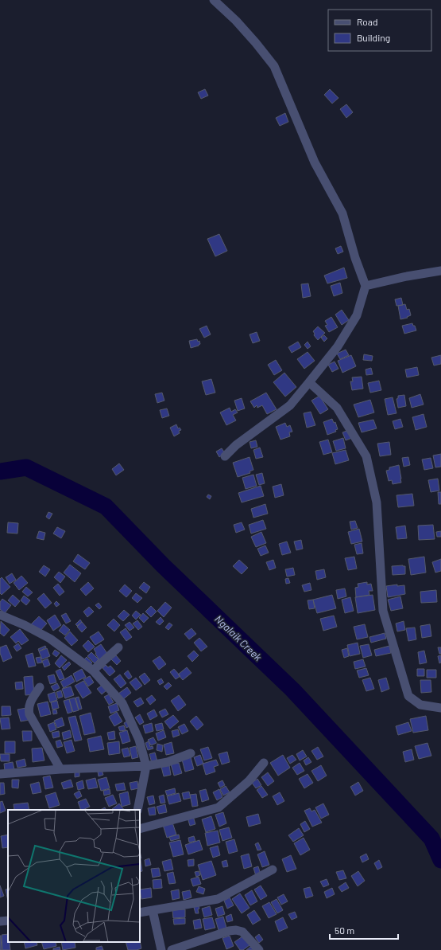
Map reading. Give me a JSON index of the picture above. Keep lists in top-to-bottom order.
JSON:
{
  "water": ["Ngalaik Creek"],
  "legend": ["Road", "Building"],
  "scale_bar": "50 m"
}
